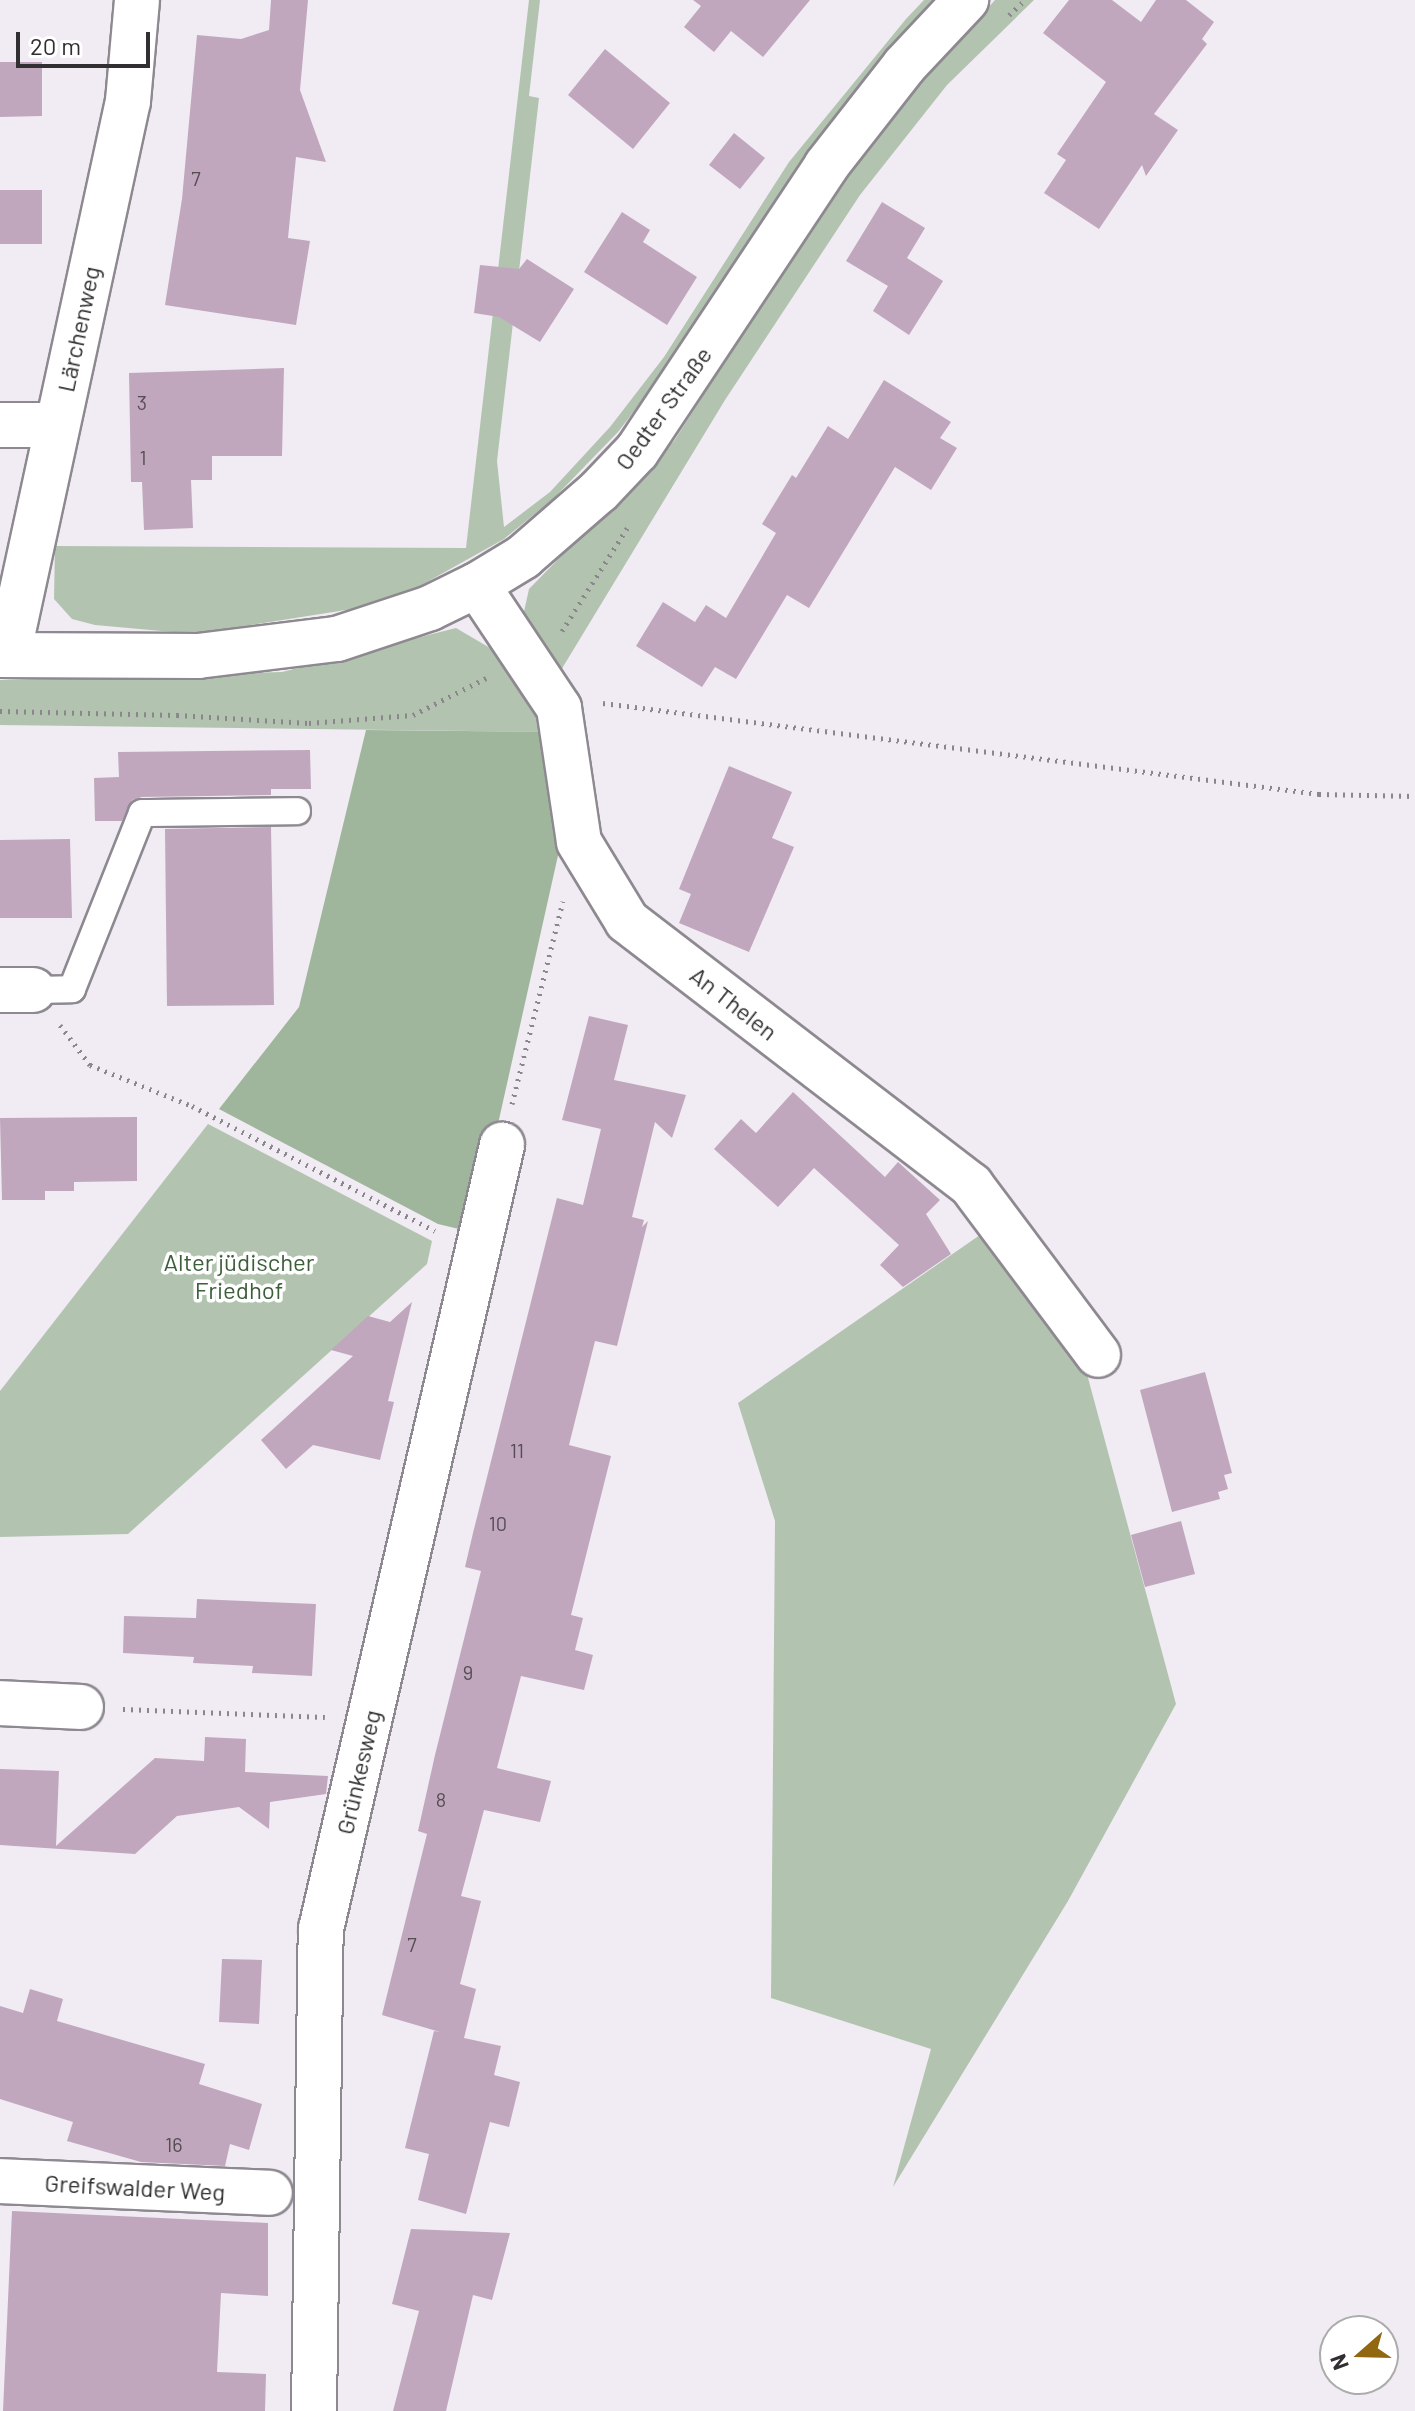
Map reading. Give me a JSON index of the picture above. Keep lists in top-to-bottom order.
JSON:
{
  "streets": {
    "street": [
      "Lärchenweg",
      "Oedter Straße",
      "An Thelen",
      "Grünkesweg",
      "Greifswalder Weg"
    ]
  },
  "crossings": [
    ["Lärchenweg", "Oedter Straße"],
    ["Oedter Straße", "An Thelen"]
  ],
  "parks": ["Alter jüdischer Friedhof"],
  "house_numbers": [
    "7",
    "3",
    "1",
    "11",
    "10",
    "9",
    "8",
    "7",
    "16"
  ],
  "scale_bar": "20 m",
  "north": "left"
}
